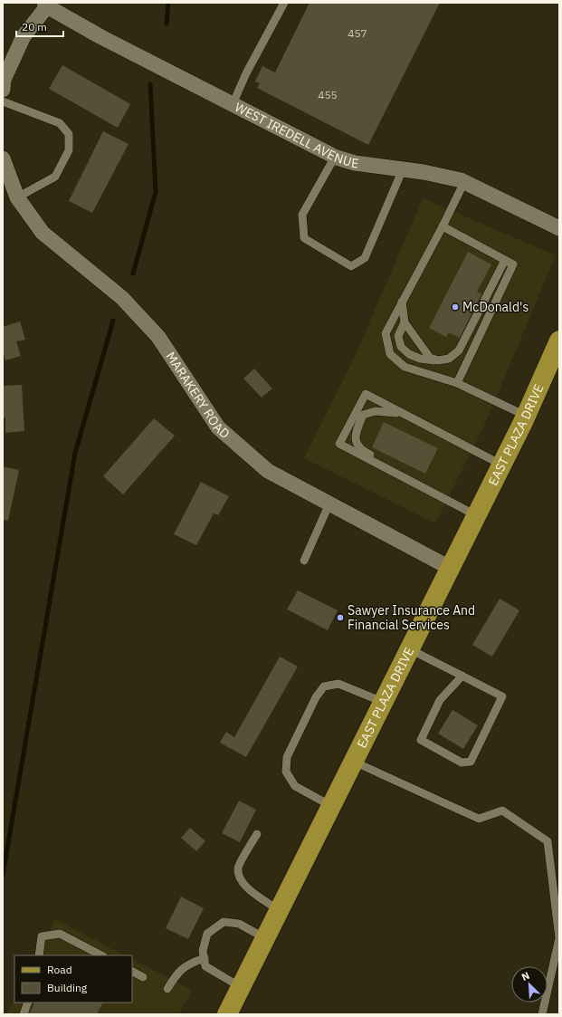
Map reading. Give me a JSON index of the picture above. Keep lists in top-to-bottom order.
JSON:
{
  "streets": {
    "main road": ["EAST PLAZA DRIVE"],
    "street": ["WEST IREDELL AVENUE", "MARAKERY ROAD"]
  },
  "crossings": [
    ["MARAKERY ROAD", "EAST PLAZA DRIVE"]
  ],
  "places": ["McDonald's", "Sawyer Insurance And Financial Services"],
  "house_numbers": ["457", "455"],
  "legend": ["Road", "Building"],
  "scale_bar": "20 m",
  "north": "top left"
}
